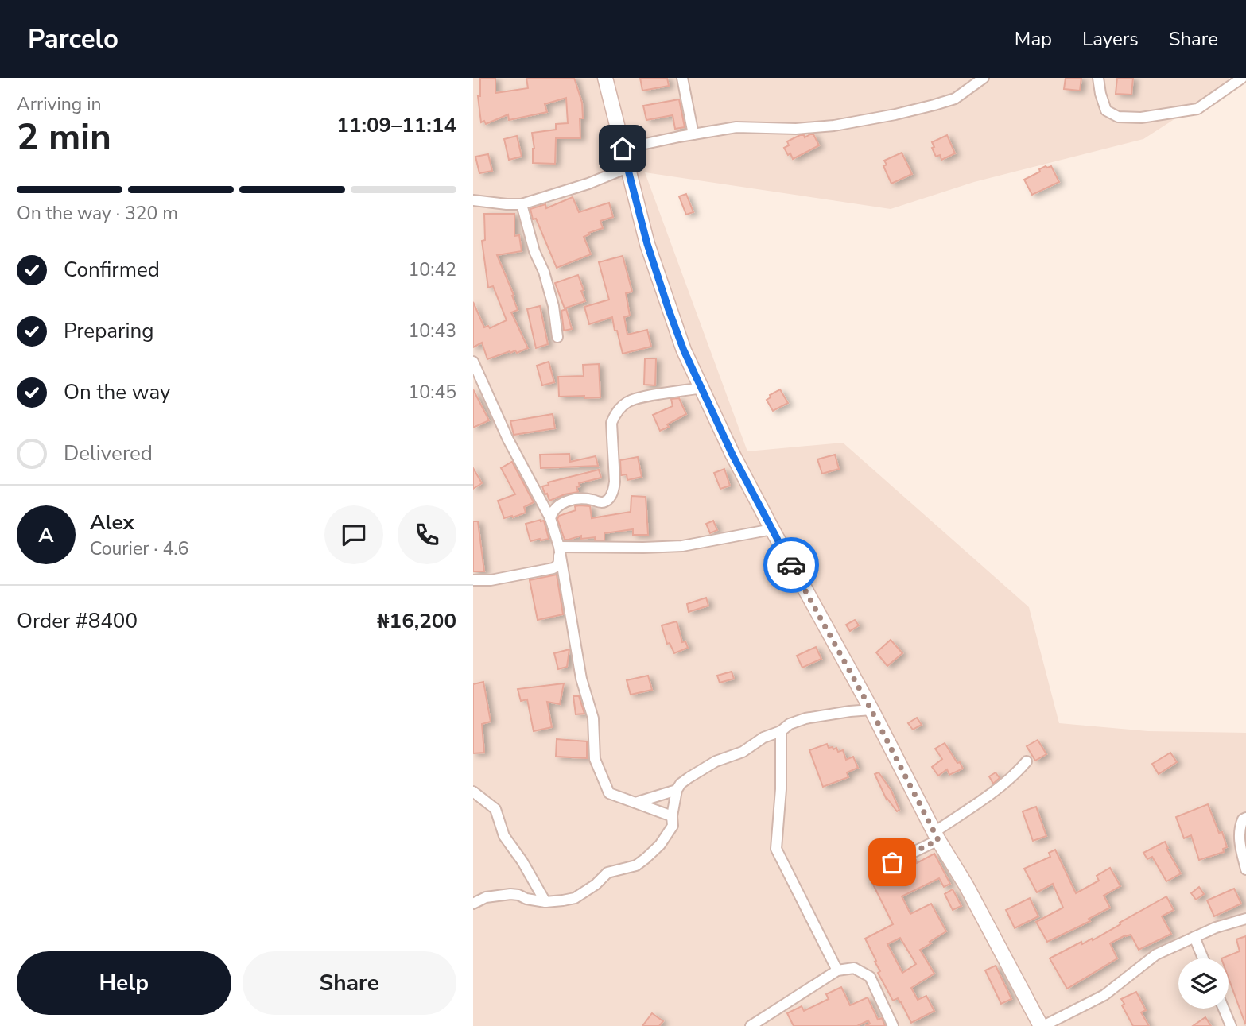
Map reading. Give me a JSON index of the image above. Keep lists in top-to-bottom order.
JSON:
{
  "page": {
    "header": "Parcelo",
    "nav": ["Map", "Layers", "Share"],
    "heading": ["2 min", "Arriving in", "11:09–11:14"],
    "panel": [
      "Alex",
      "Courier · 4.6",
      "Order #8400",
      "₦16,200"
    ],
    "bar": "On the way · 320 m",
    "list": [
      ["Confirmed", "10:42"],
      ["Preparing", "10:43"],
      ["On the way", "10:45"],
      "Delivered"
    ],
    "round": "A",
    "buttons": ["Help", "Share"]
  }
}
